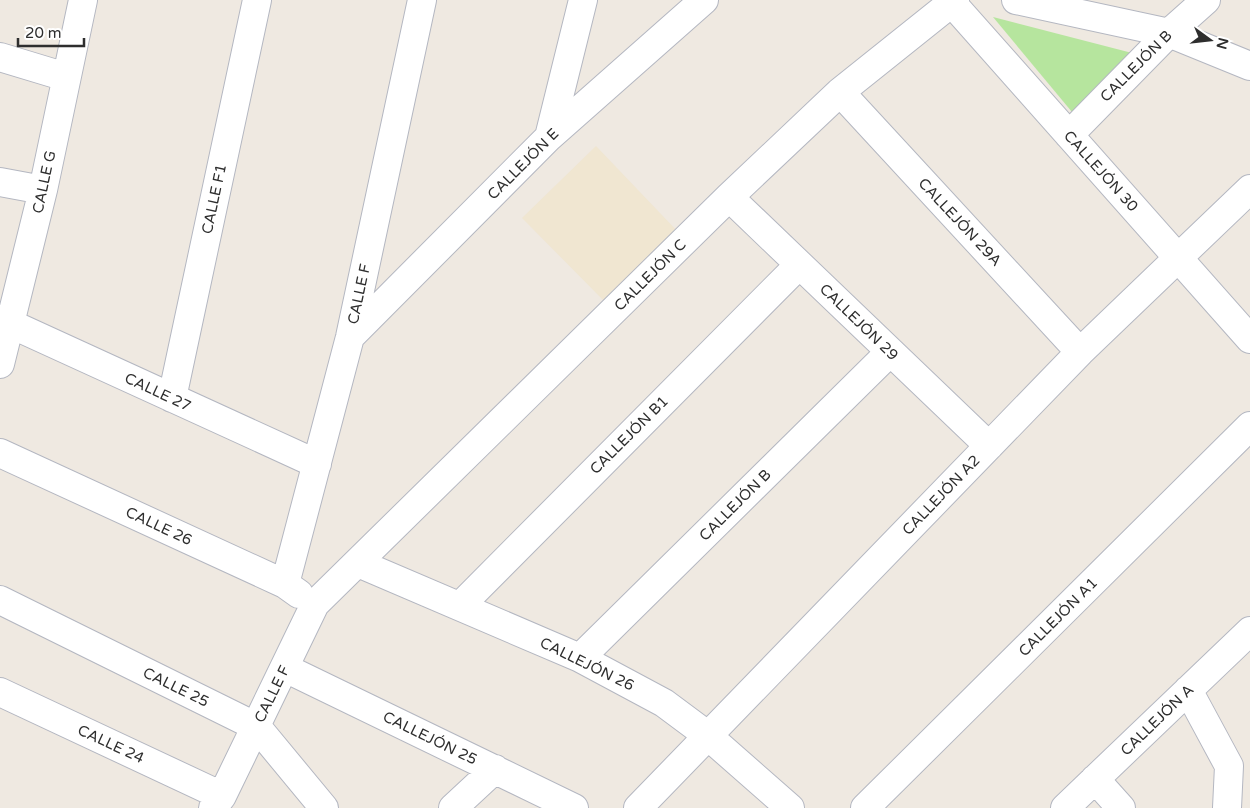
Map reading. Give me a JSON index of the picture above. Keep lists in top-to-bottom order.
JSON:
{
  "streets": {
    "street": [
      "CALLEJÓN B",
      "CALLEJÓN E",
      "CALLEJÓN 30",
      "CALLE G",
      "CALLE F1",
      "CALLEJÓN 29A",
      "CALLEJÓN C",
      "CALLE F",
      "CALLEJÓN 29",
      "CALLE 27",
      "CALLEJÓN B1",
      "CALLEJÓN A2",
      "CALLE 26",
      "CALLEJÓN A1",
      "CALLEJÓN 26",
      "CALLE 25",
      "CALLEJÓN A",
      "CALLEJÓN 25",
      "CALLE 24"
    ]
  },
  "crossings": [
    ["CALLEJÓN B", "CALLEJÓN 30"],
    ["CALLEJÓN B", "CALLEJÓN 29"],
    ["CALLEJÓN B", "CALLEJÓN 26"],
    ["CALLEJÓN E", "CALLE F"],
    ["CALLEJÓN 30", "CALLEJÓN C"],
    ["CALLEJÓN 30", "CALLEJÓN A2"],
    ["CALLE G", "CALLE 27"],
    ["CALLE F1", "CALLE 27"],
    ["CALLEJÓN 29A", "CALLEJÓN C"],
    ["CALLEJÓN 29A", "CALLEJÓN A2"],
    ["CALLEJÓN C", "CALLE F"],
    ["CALLEJÓN C", "CALLEJÓN 29"],
    ["CALLEJÓN C", "CALLEJÓN 26"],
    ["CALLE F", "CALLE 27"],
    ["CALLE F", "CALLE 26"],
    ["CALLE F", "CALLEJÓN 26"],
    ["CALLE F", "CALLE 25"],
    ["CALLE F", "CALLEJÓN 25"],
    ["CALLE F", "CALLE 24"],
    ["CALLEJÓN 29", "CALLEJÓN B1"],
    ["CALLEJÓN 29", "CALLEJÓN A2"],
    ["CALLEJÓN B1", "CALLEJÓN 26"],
    ["CALLEJÓN A2", "CALLEJÓN 26"]
  ],
  "scale_bar": "20 m",
  "north": "right"
}
